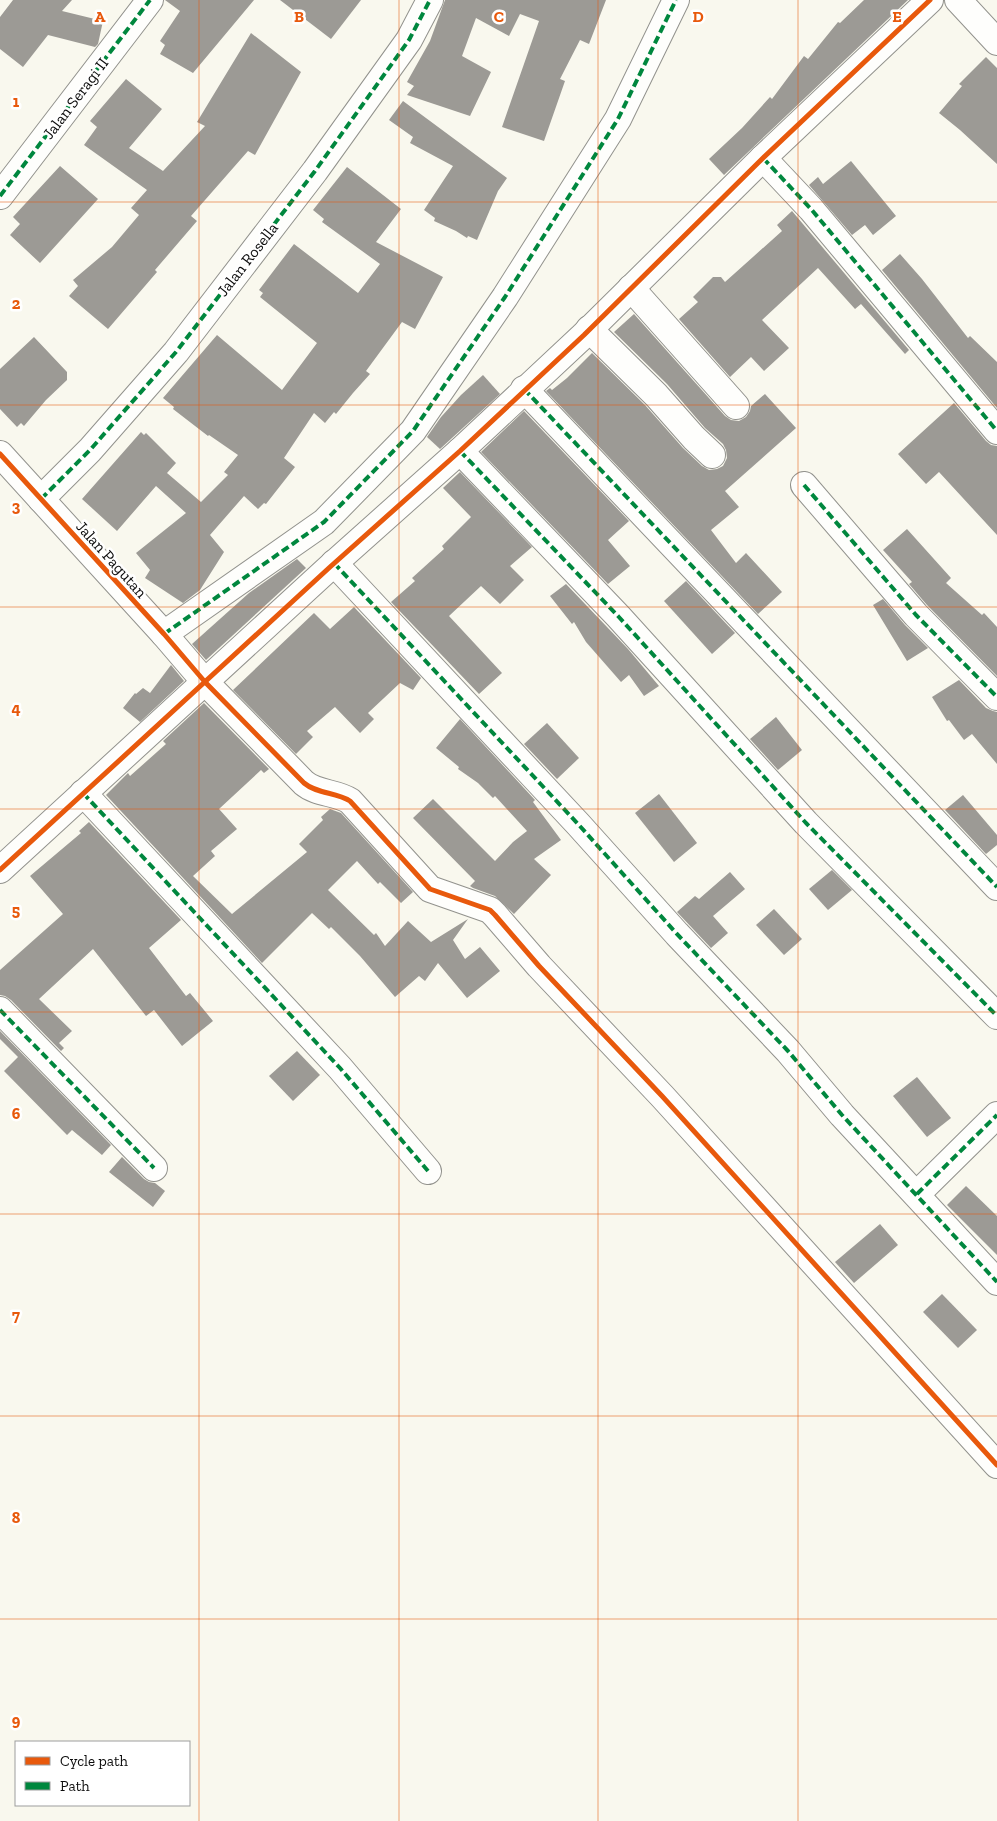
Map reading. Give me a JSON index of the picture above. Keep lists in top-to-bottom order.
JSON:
{
  "streets": {
    "street": ["Jalan Seragi II", "Jalan Rosella", "Jalan Pagutan"]
  },
  "crossings": [
    ["Jalan Rosella", "Jalan Pagutan"]
  ],
  "legend": ["Cycle path", "Path"],
  "grid": {
    "columns": [
      "A",
      "B",
      "C",
      "D",
      "E"
    ],
    "rows": [
      "1",
      "2",
      "3",
      "4",
      "5",
      "6",
      "7",
      "8",
      "9"
    ]
  }
}
